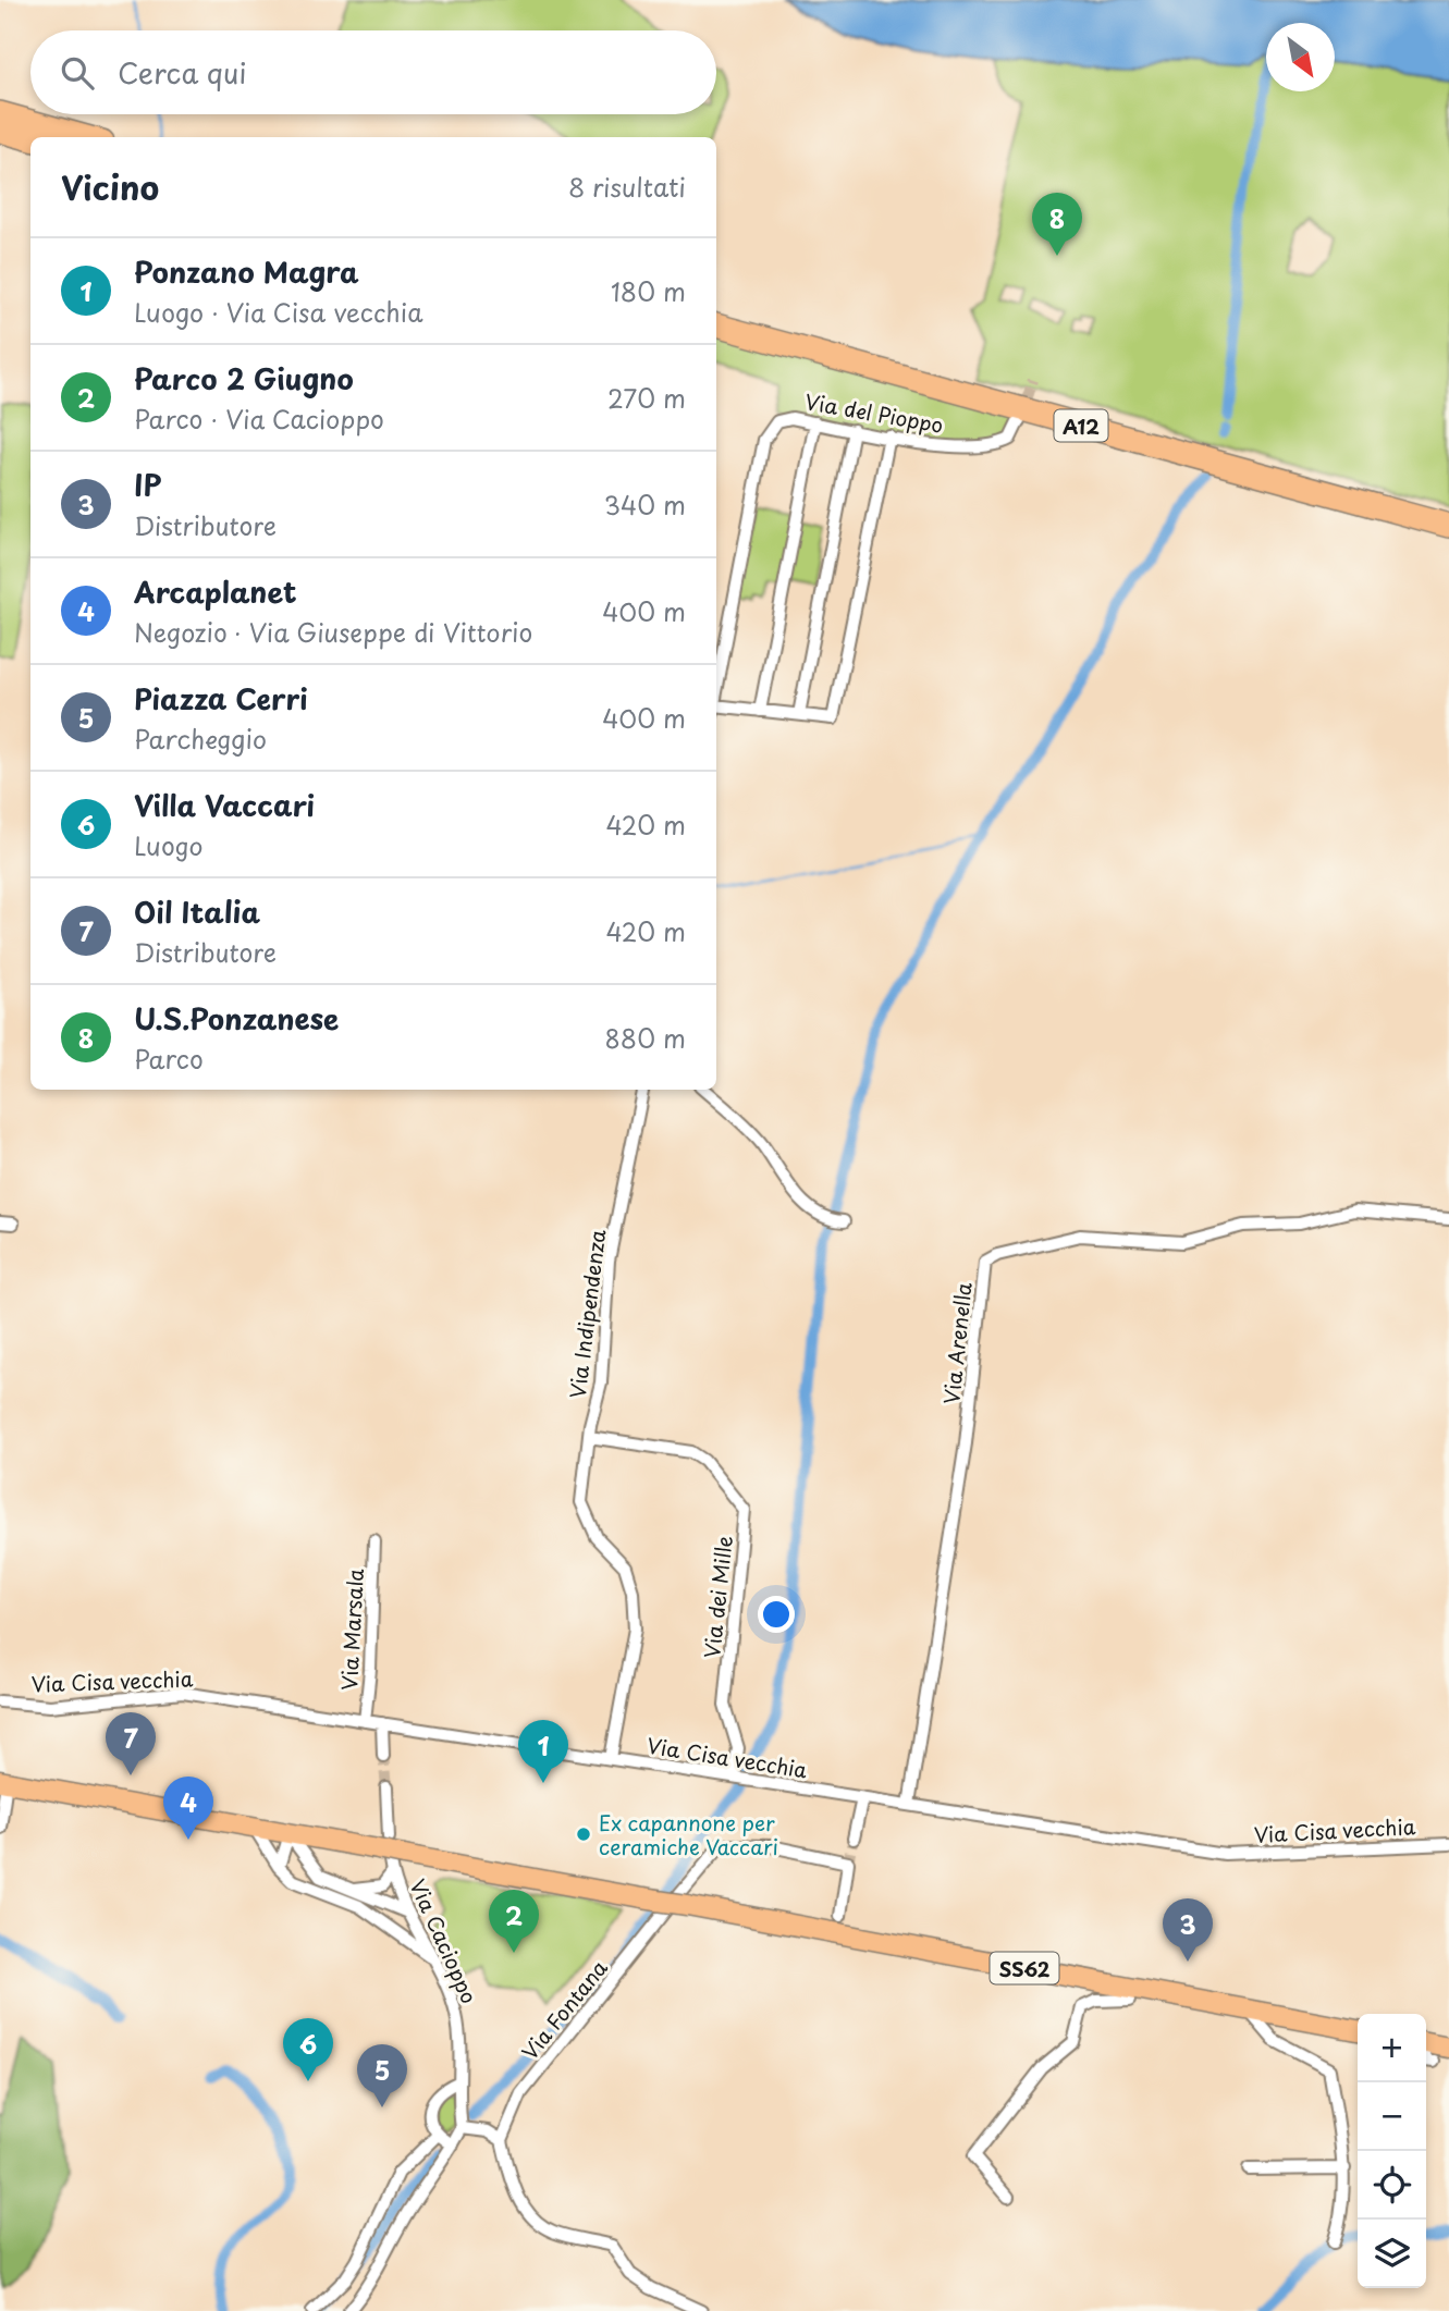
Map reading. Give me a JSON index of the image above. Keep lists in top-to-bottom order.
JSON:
{
  "streets": {
    "highway": ["A12"],
    "main road": ["SS62"],
    "street": [
      "Via del Pioppo",
      "Via Indipendenza",
      "Via Arenella",
      "Via dei Mille",
      "Via Marsala",
      "Via Cisa vecchia",
      "Via Cacioppo",
      "Via Fontana"
    ]
  },
  "crossings": [
    ["Via Indipendenza", "Via dei Mille"],
    ["Via Indipendenza", "Via Cisa vecchia"],
    ["Via Arenella", "Via Cisa vecchia"],
    ["Via dei Mille", "Via Cisa vecchia"],
    ["Via Marsala", "Via Cisa vecchia"],
    ["Via Cacioppo", "SS62"],
    ["SS62", "Via Fontana"]
  ],
  "places": ["Ex capannone per ceramiche Vaccari"],
  "north": "bottom right",
  "page": {
    "search": "Cerca qui",
    "heading": ["Vicino", "8 risultati"],
    "pins": [
      "8",
      "7",
      "1",
      "4",
      "2",
      "3",
      "6",
      "5"
    ],
    "list": [
      {
        "mark": "1",
        "name": "Ponzano Magra",
        "note": "Luogo · Via Cisa vecchia",
        "value": "180 m"
      },
      {
        "mark": "2",
        "name": "Parco 2 Giugno",
        "note": "Parco · Via Cacioppo",
        "value": "270 m"
      },
      {
        "mark": "3",
        "name": "IP",
        "note": "Distributore",
        "value": "340 m"
      },
      {
        "mark": "4",
        "name": "Arcaplanet",
        "note": "Negozio · Via Giuseppe di Vittorio",
        "value": "400 m"
      },
      {
        "mark": "5",
        "name": "Piazza Cerri",
        "note": "Parcheggio",
        "value": "400 m"
      },
      {
        "mark": "6",
        "name": "Villa Vaccari",
        "note": "Luogo",
        "value": "420 m"
      },
      {
        "mark": "7",
        "name": "Oil Italia",
        "note": "Distributore",
        "value": "420 m"
      },
      {
        "mark": "8",
        "name": "U.S.Ponzanese",
        "note": "Parco",
        "value": "880 m"
      }
    ],
    "map_buttons": ["+", "−"]
  }
}
